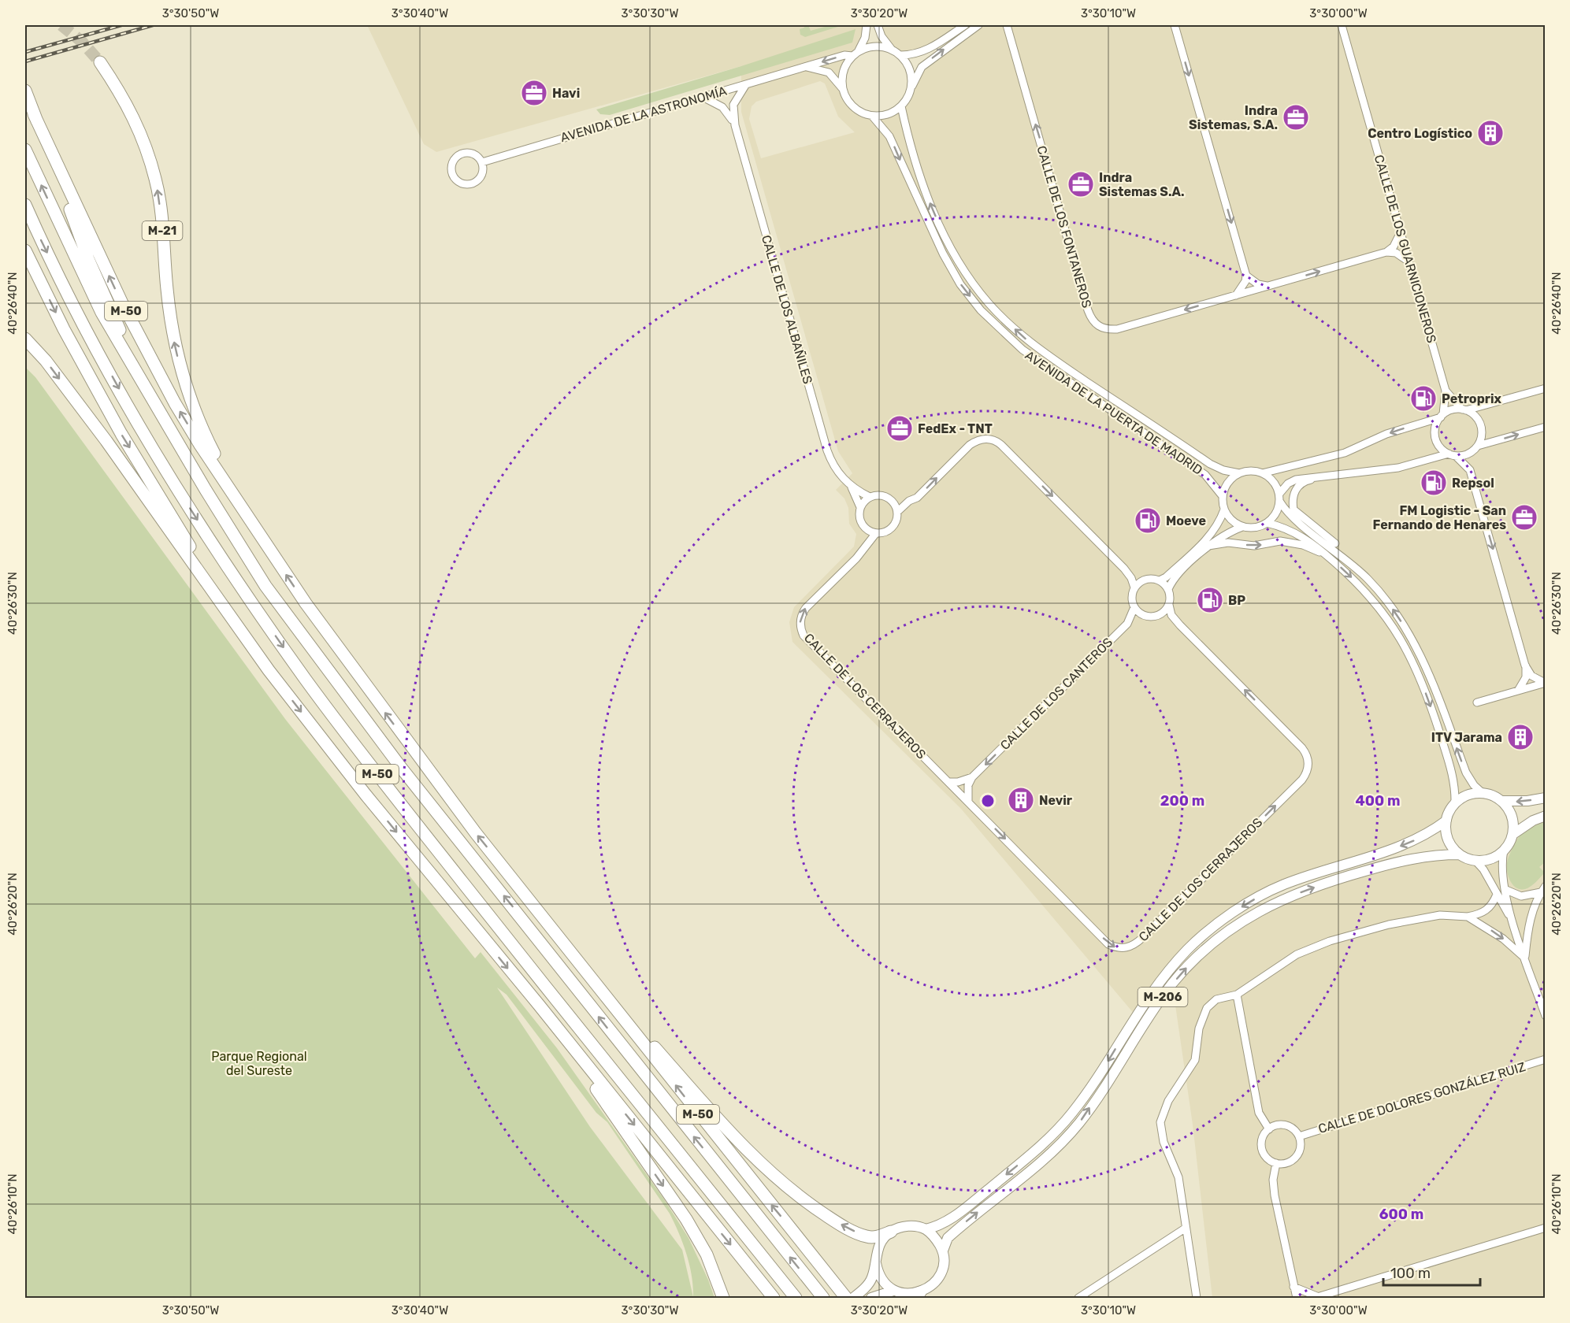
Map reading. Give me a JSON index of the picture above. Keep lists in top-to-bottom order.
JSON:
{
  "streets": {
    "highway": ["M-21", "M-50"],
    "main road": ["M-206"],
    "street": [
      "AVENIDA DE LA ASTRONOMÍA",
      "CALLE DE LOS FONTANEROS",
      "CALLE DE LOS GUARNICIONEROS",
      "CALLE DE LOS ALBAÑILES",
      "AVENIDA DE LA PUERTA DE MADRID",
      "CALLE DE LOS CANTEROS",
      "CALLE DE LOS CERRAJEROS",
      "CALLE DE DOLORES GONZÁLEZ RUIZ"
    ]
  },
  "crossings": [
    ["AVENIDA DE LA ASTRONOMÍA", "CALLE DE LOS ALBAÑILES"],
    ["AVENIDA DE LA ASTRONOMÍA", "AVENIDA DE LA PUERTA DE MADRID"],
    ["M-21", "M-50"],
    ["CALLE DE LOS ALBAÑILES", "CALLE DE LOS CERRAJEROS"],
    ["CALLE DE LOS CANTEROS", "CALLE DE LOS CERRAJEROS"]
  ],
  "one_way": ["CALLE DE LOS CANTEROS"],
  "parks": ["Parque Regional del Sureste"],
  "places": {
    "office": [
      "Havi",
      "Indra Sistemas, S.A.",
      "Indra Sistemas S.A.",
      "FedEx - TNT",
      "FM Logistic - San Fernando de Henares"
    ],
    "building": ["Centro Logístico", "ITV Jarama", "Nevir"],
    "fuel station": [
      "Petroprix",
      "Repsol",
      "Moeve",
      "BP"
    ]
  },
  "scale_bar": "100 m",
  "coordinates": [
    "3°30'50\"W",
    "3°30'40\"W",
    "3°30'30\"W",
    "3°30'20\"W",
    "3°30'10\"W",
    "3°30'00\"W",
    "40°26'40\"N",
    "40°26'30\"N",
    "40°26'20\"N",
    "40°26'10\"N"
  ],
  "rings": ["200 m", "400 m", "600 m"]
}
